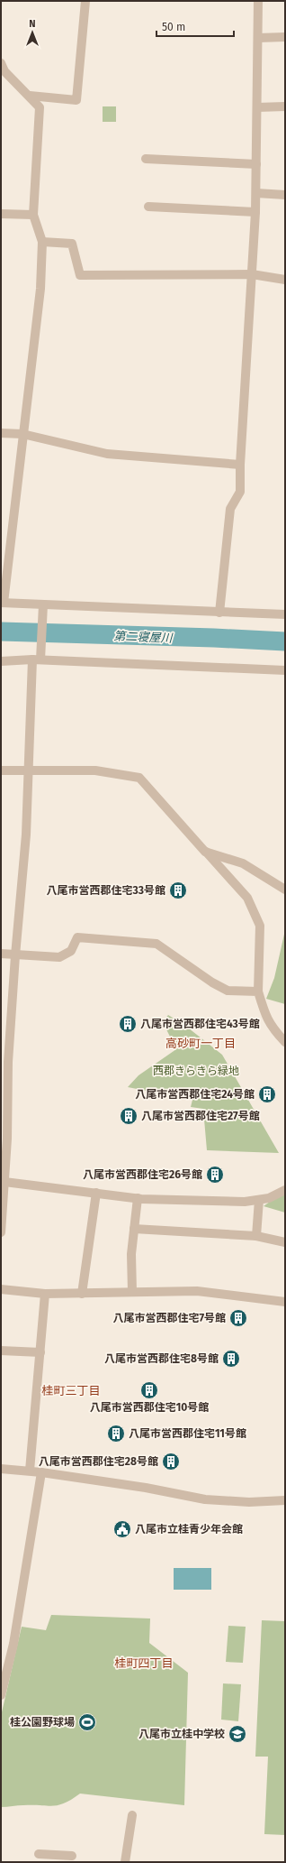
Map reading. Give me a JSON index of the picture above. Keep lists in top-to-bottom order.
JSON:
{
  "districts": ["高砂町一丁目", "桂町三丁目", "桂町四丁目"],
  "water": ["第二寝屋川"],
  "parks": ["西郡きらきら緑地"],
  "places": {
    "building": [
      "八尾市営西郡住宅33号館",
      "八尾市営西郡住宅43号館",
      "八尾市営西郡住宅24号館",
      "八尾市営西郡住宅27号館",
      "八尾市営西郡住宅26号館",
      "八尾市営西郡住宅7号館",
      "八尾市営西郡住宅8号館",
      "八尾市営西郡住宅10号館",
      "八尾市営西郡住宅11号館",
      "八尾市営西郡住宅28号館"
    ],
    "public building": ["八尾市立桂青少年会館"],
    "sports": ["桂公園野球場"],
    "school or university": ["八尾市立桂中学校"]
  },
  "scale_bar": "50 m",
  "north": "top"
}
